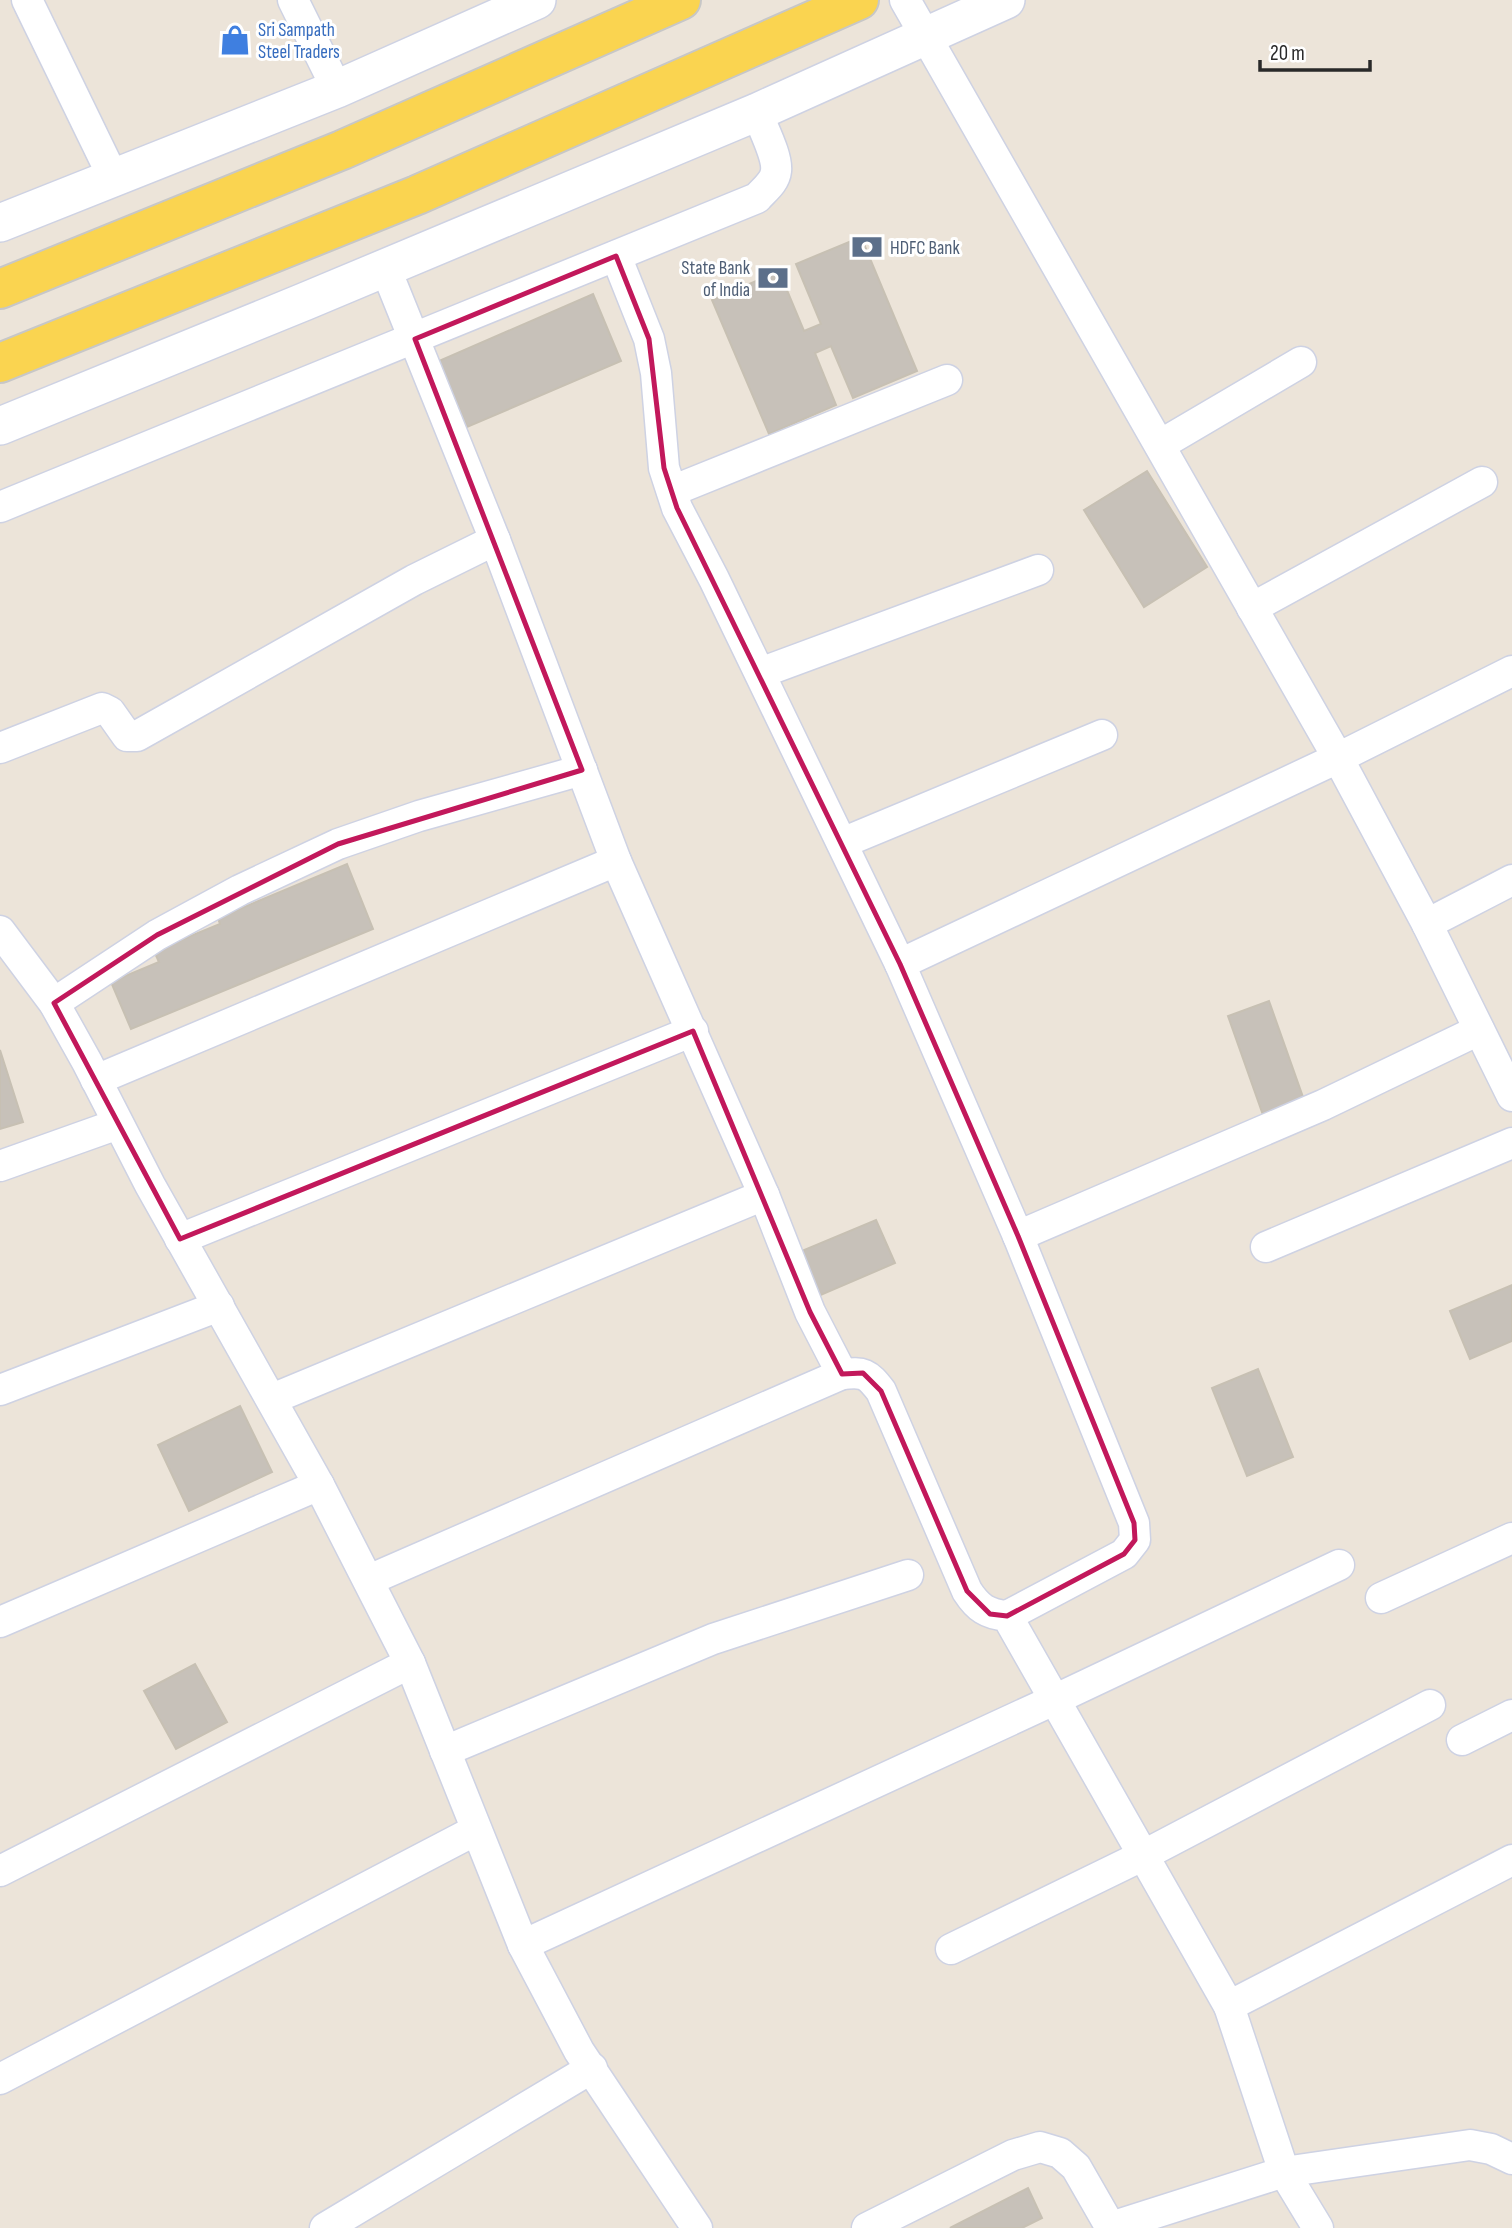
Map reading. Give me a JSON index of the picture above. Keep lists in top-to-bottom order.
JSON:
{
  "places": {
    "shop": ["Sri Sampath Steel Traders"],
    "bank": ["HDFC Bank", "State Bank of India"]
  },
  "scale_bar": "20 m"
}
